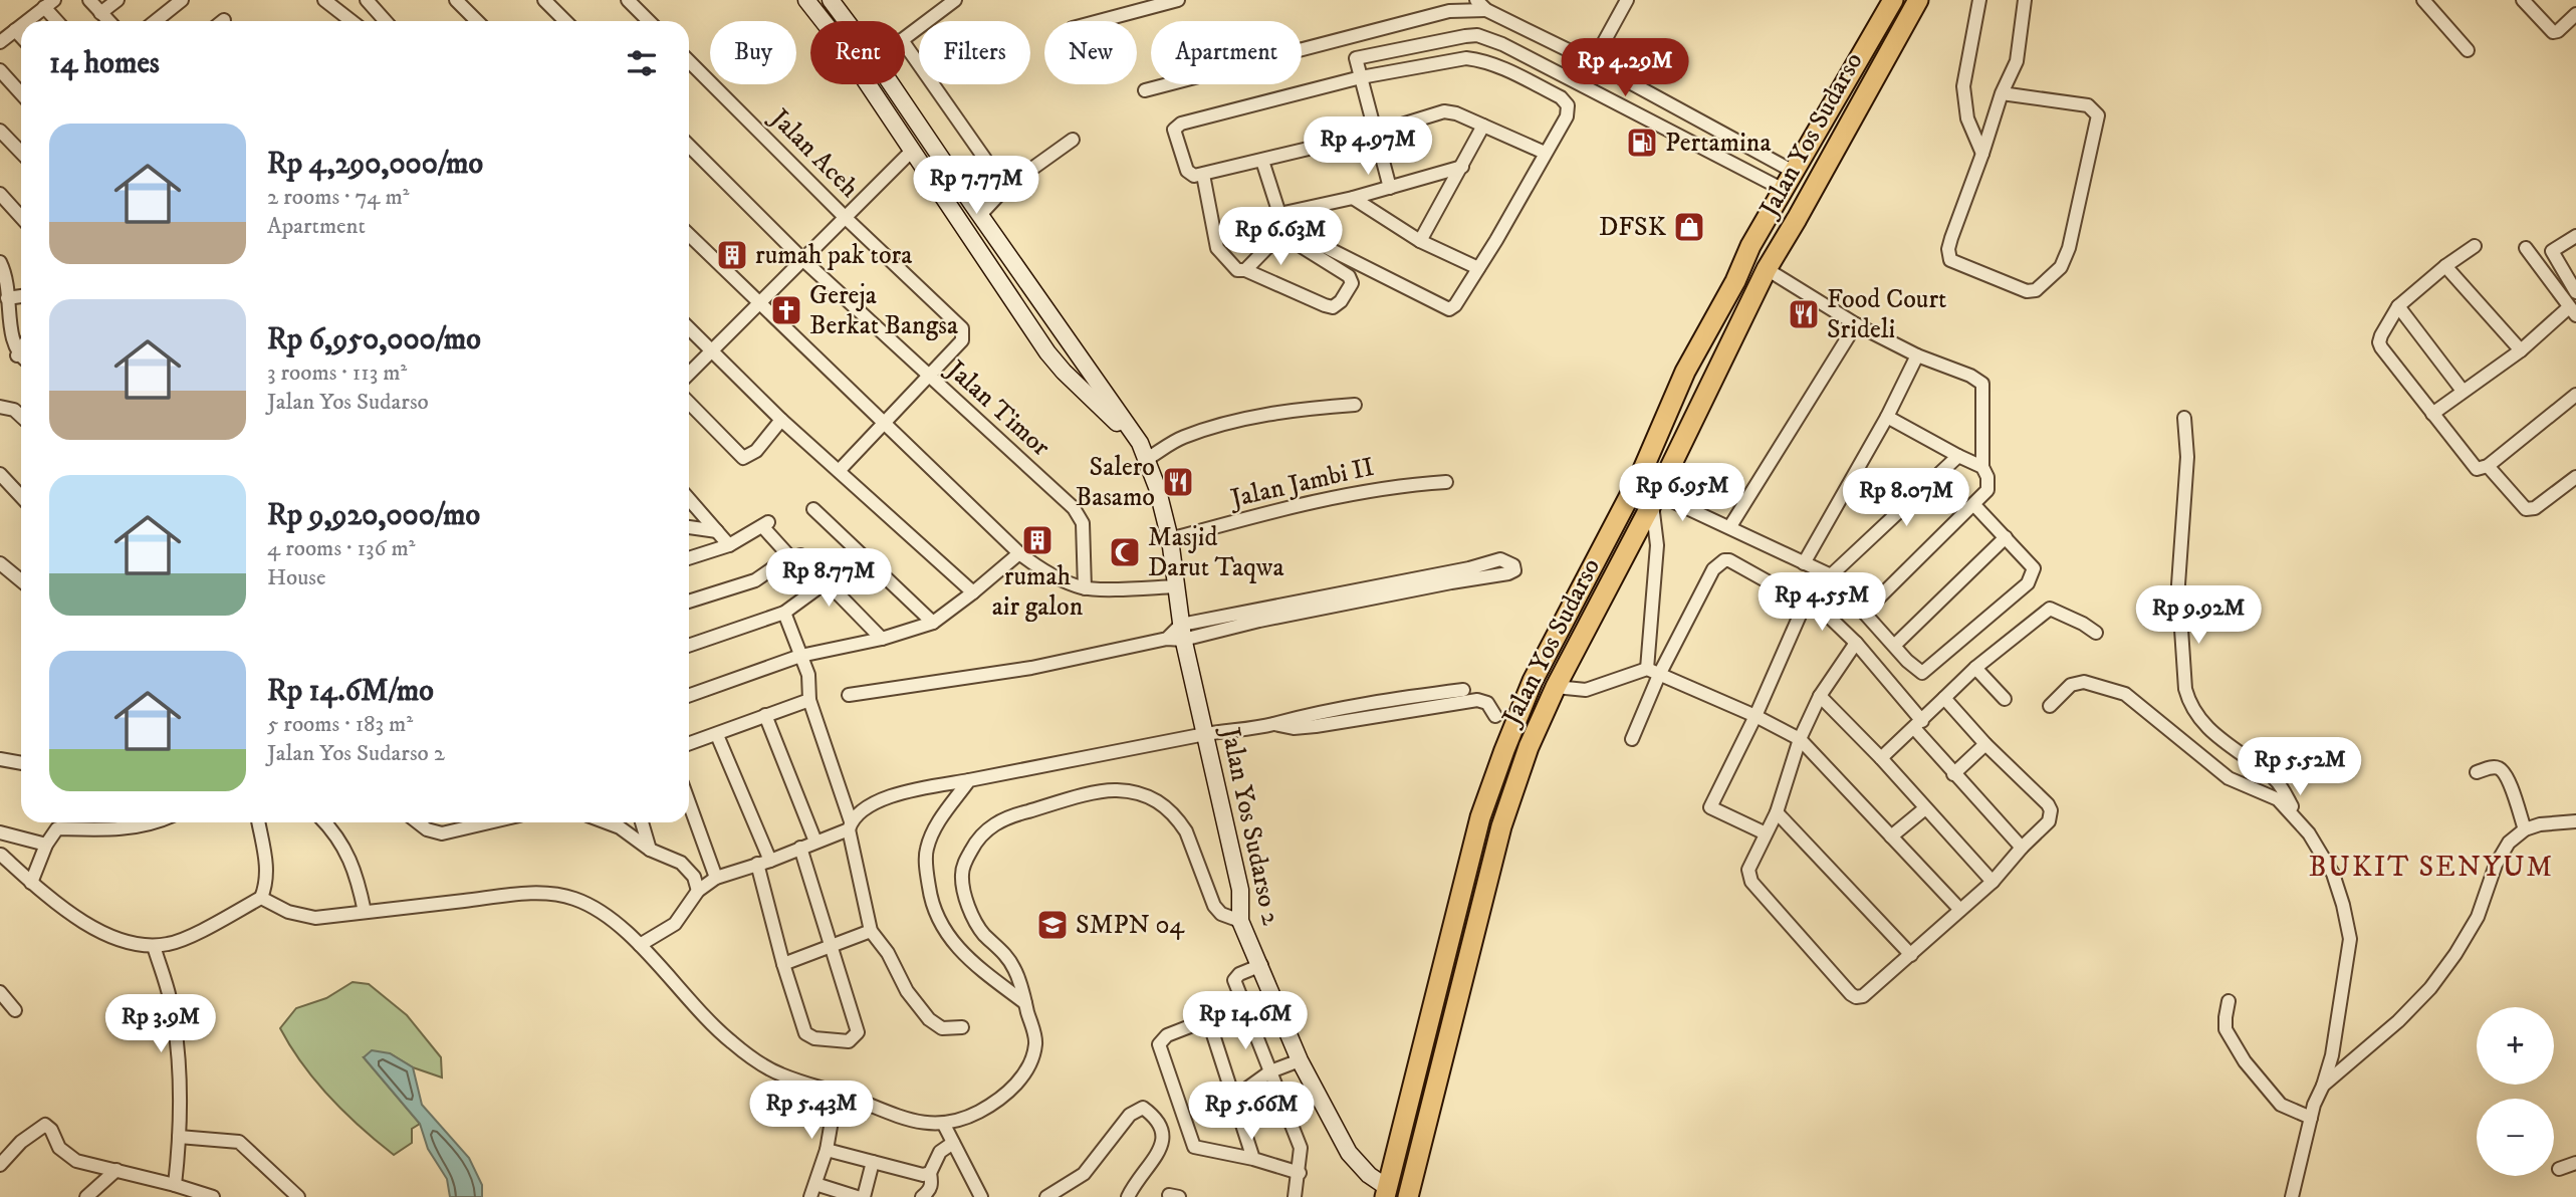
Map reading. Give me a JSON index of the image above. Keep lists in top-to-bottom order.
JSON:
{
  "streets": {
    "main road": ["Jalan Yos Sudarso", "Jalan Yos Sudarso 2"],
    "street": ["Jalan Aceh", "Jalan Timor", "Jalan Jambi II"]
  },
  "crossings": [
    ["Jalan Yos Sudarso", "Jalan Yos Sudarso 2"],
    ["Jalan Aceh", "Jalan Timor"],
    ["Jalan Jambi II", "Jalan Yos Sudarso 2"]
  ],
  "districts": ["BUKIT SENYUM"],
  "places": {
    "fuel station": ["Pertamina"],
    "shop": ["DFSK"],
    "building": ["rumah pak tora", "rumah air galon"],
    "church": ["Gereja Berkat Bangsa"],
    "restaurant": ["Food Court Srideli", "Salero Basamo"],
    "mosque": ["Masjid Darut Taqwa"],
    "school or university": ["SMPN 04"]
  },
  "page": {
    "chip": [
      "Buy",
      "Rent",
      "Filters",
      "New",
      "Apartment"
    ],
    "heading": "14 homes",
    "price": [
      "Rp 4.29M",
      "Rp 4.97M",
      "Rp 7.77M",
      "Rp 6.63M",
      "Rp 6.95M",
      "Rp 8.07M",
      "Rp 8.77M",
      "Rp 4.55M",
      "Rp 9.92M",
      "Rp 5.52M",
      "Rp 14.6M",
      "Rp 3.9M",
      "Rp 5.43M",
      "Rp 5.66M"
    ],
    "list": [
      {
        "name": "Rp 4,290,000/mo",
        "note": "2 rooms · 74 m² · Apartment"
      },
      {
        "name": "Rp 6,950,000/mo",
        "note": "3 rooms · 113 m² · Jalan Yos Sudarso"
      },
      {
        "name": "Rp 9,920,000/mo",
        "note": "4 rooms · 136 m² · House"
      },
      {
        "name": "Rp 14.6M/mo",
        "note": "5 rooms · 183 m² · Jalan Yos Sudarso 2"
      }
    ],
    "map_buttons": ["+", "−"]
  }
}
